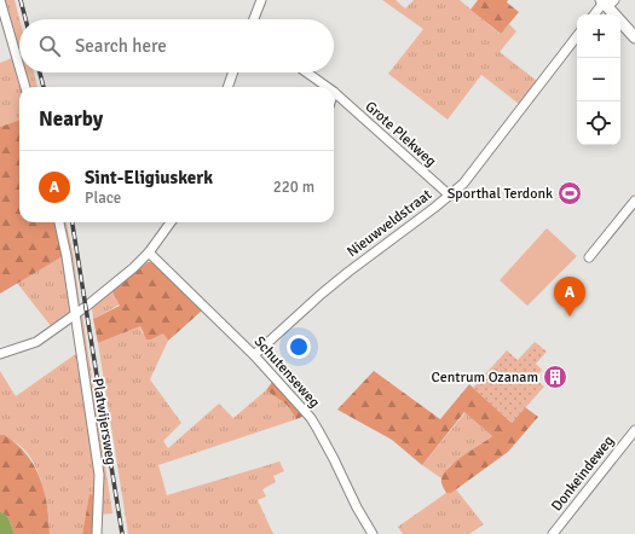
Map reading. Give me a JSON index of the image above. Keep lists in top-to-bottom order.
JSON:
{
  "streets": {
    "street": [
      "Grote Plekweg",
      "Nieuwveldstraat",
      "Schutenseweg",
      "Platwijersweg",
      "Donkeindeweg"
    ]
  },
  "crossings": [
    ["Grote Plekweg", "Nieuwveldstraat"],
    ["Nieuwveldstraat", "Schutenseweg"]
  ],
  "places": {
    "sports": ["Sporthal Terdonk"],
    "building": ["Centrum Ozanam"]
  },
  "page": {
    "map_buttons": ["+", "−"],
    "search": "Search here",
    "heading": "Nearby",
    "list": [
      {
        "mark": "A",
        "name": "Sint-Eligiuskerk",
        "note": "Place",
        "value": "220 m"
      }
    ],
    "pins": "A"
  }
}
